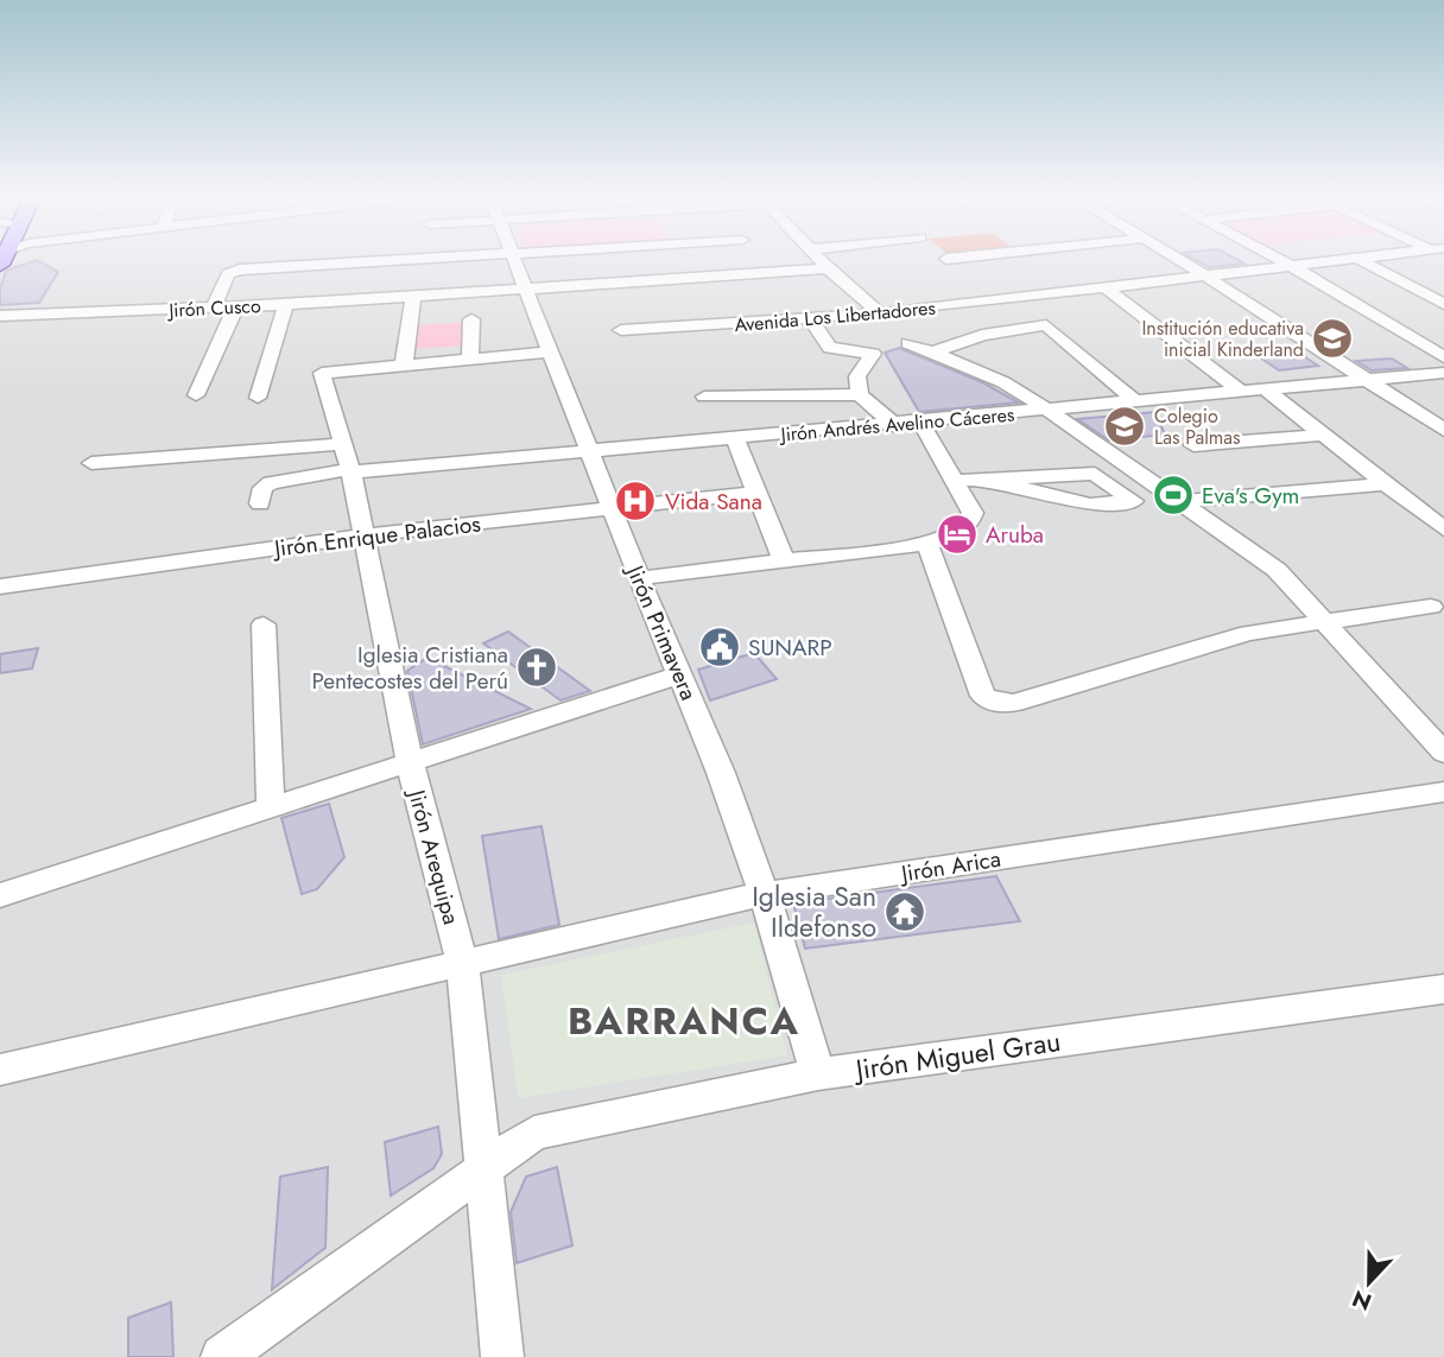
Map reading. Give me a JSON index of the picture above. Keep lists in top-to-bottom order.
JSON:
{
  "streets": {
    "street": [
      "Jirón Cusco",
      "Avenida Los Libertadores",
      "Jirón Andrés Avelino Cáceres",
      "Jirón Enrique Palacios",
      "Jirón Primavera",
      "Jirón Arequipa",
      "Jirón Arica",
      "Jirón Miguel Grau"
    ]
  },
  "crossings": [
    ["Jirón Cusco", "Jirón Primavera"],
    ["Jirón Andrés Avelino Cáceres", "Jirón Primavera"],
    ["Jirón Andrés Avelino Cáceres", "Jirón Arequipa"],
    ["Jirón Enrique Palacios", "Jirón Primavera"],
    ["Jirón Enrique Palacios", "Jirón Arequipa"],
    ["Jirón Primavera", "Jirón Arica"],
    ["Jirón Primavera", "Jirón Miguel Grau"],
    ["Jirón Arequipa", "Jirón Arica"],
    ["Jirón Arequipa", "Jirón Miguel Grau"]
  ],
  "districts": ["BARRANCA"],
  "places": {
    "school or university": ["Institución educativa inicial Kinderland", "Colegio Las Palmas"],
    "sports": ["Eva's Gym"],
    "hospital": ["Vida Sana"],
    "hotel": ["Aruba"],
    "public building": ["SUNARP"],
    "church": ["Iglesia Cristiana Pentecostes del Perú"],
    "temple": ["Iglesia San Ildefonso"]
  },
  "north": "bottom"
}
